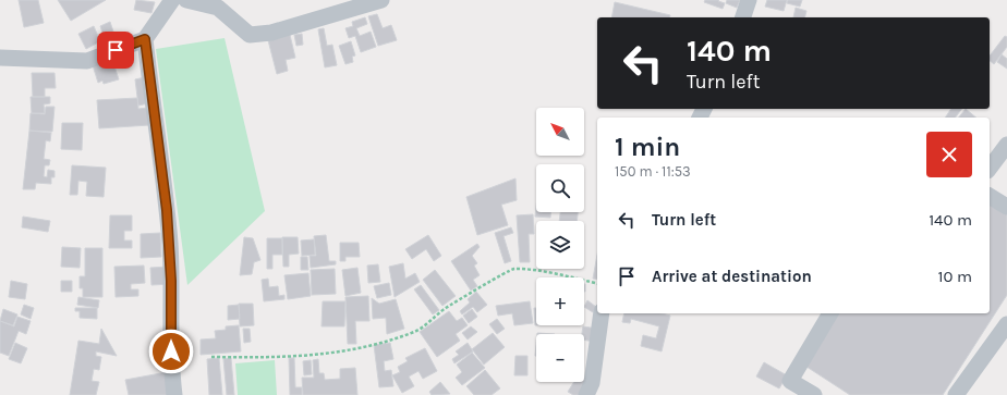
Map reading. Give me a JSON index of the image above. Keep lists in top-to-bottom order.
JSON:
{
  "north": "top left",
  "page": {
    "turn": ["140 m", "Turn left"],
    "map_buttons": ["+", "−"],
    "heading": ["1 min", "150 m · 11:53"],
    "list": [
      {
        "name": "Turn left",
        "value": "140 m"
      },
      {
        "name": "Arrive at destination",
        "value": "10 m"
      }
    ]
  }
}
